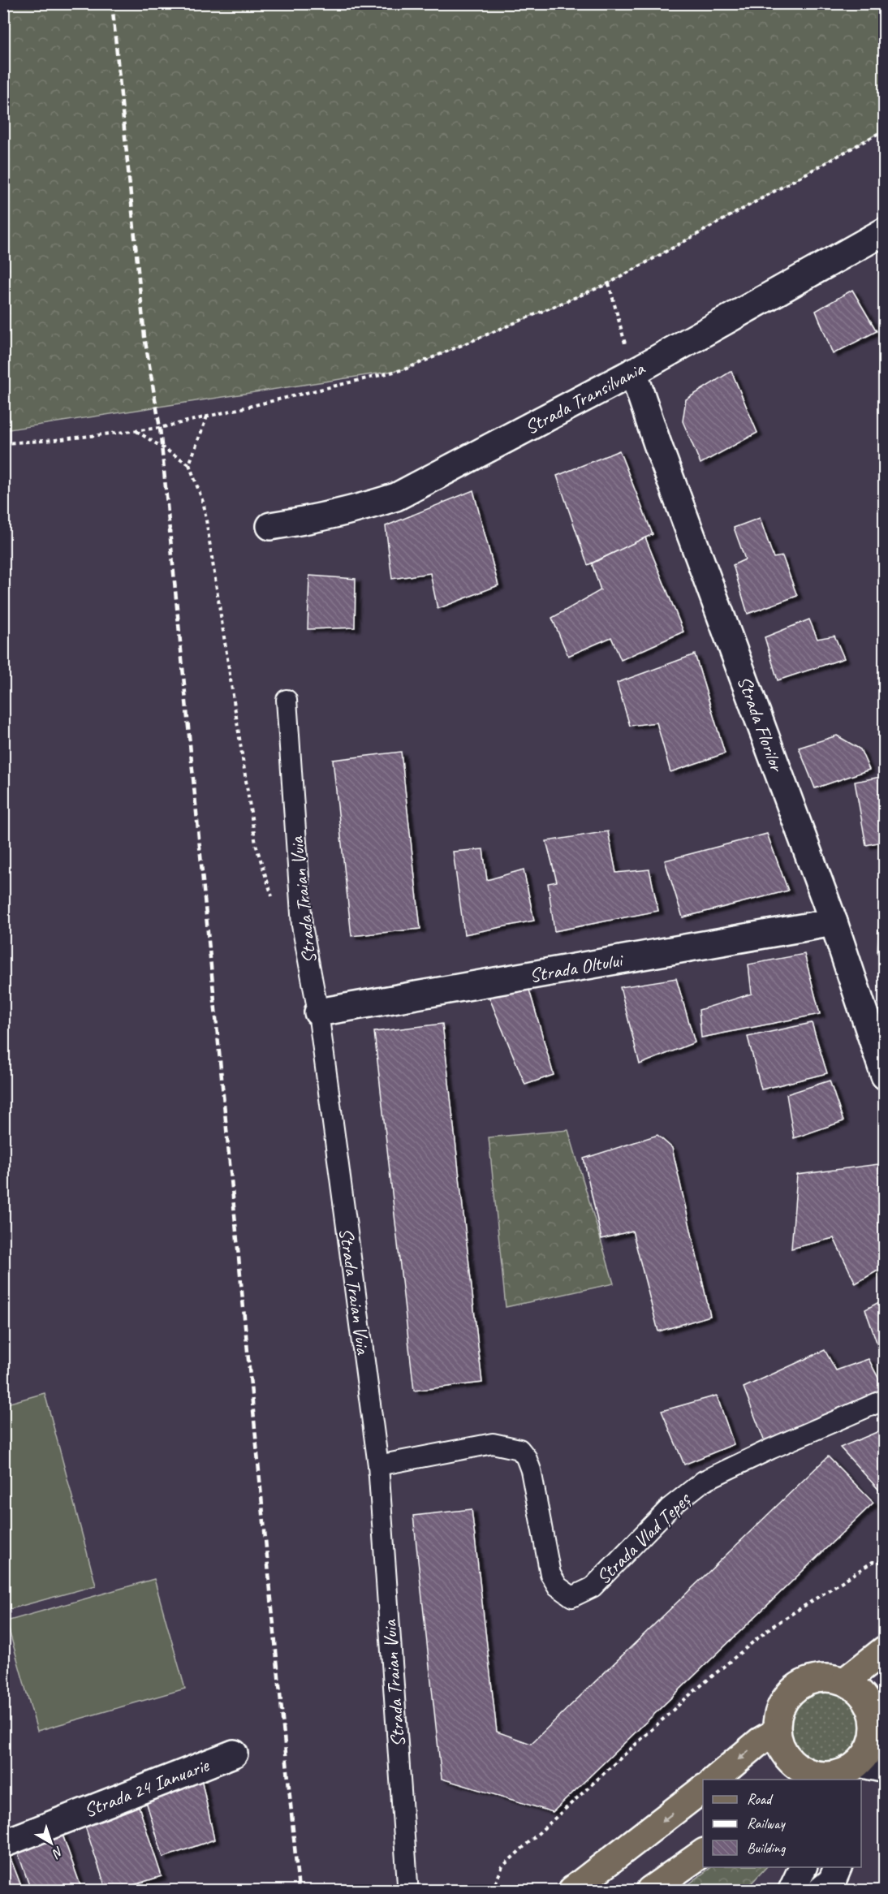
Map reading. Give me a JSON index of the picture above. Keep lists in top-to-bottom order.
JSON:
{
  "streets": {
    "street": [
      "Strada Transilvania",
      "Strada Florilor",
      "Strada Oltului",
      "Strada 24 Ianuarie"
    ],
    "lane": ["Strada Traian Vuia", "Strada Vlad Țepeș"]
  },
  "crossings": [
    ["Strada Transilvania", "Strada Florilor"],
    ["Strada Florilor", "Strada Oltului"],
    ["Strada Traian Vuia", "Strada Oltului"],
    ["Strada Traian Vuia", "Strada Vlad Țepeș"]
  ],
  "legend": ["Road", "Railway", "Building"],
  "north": "bottom right"
}
